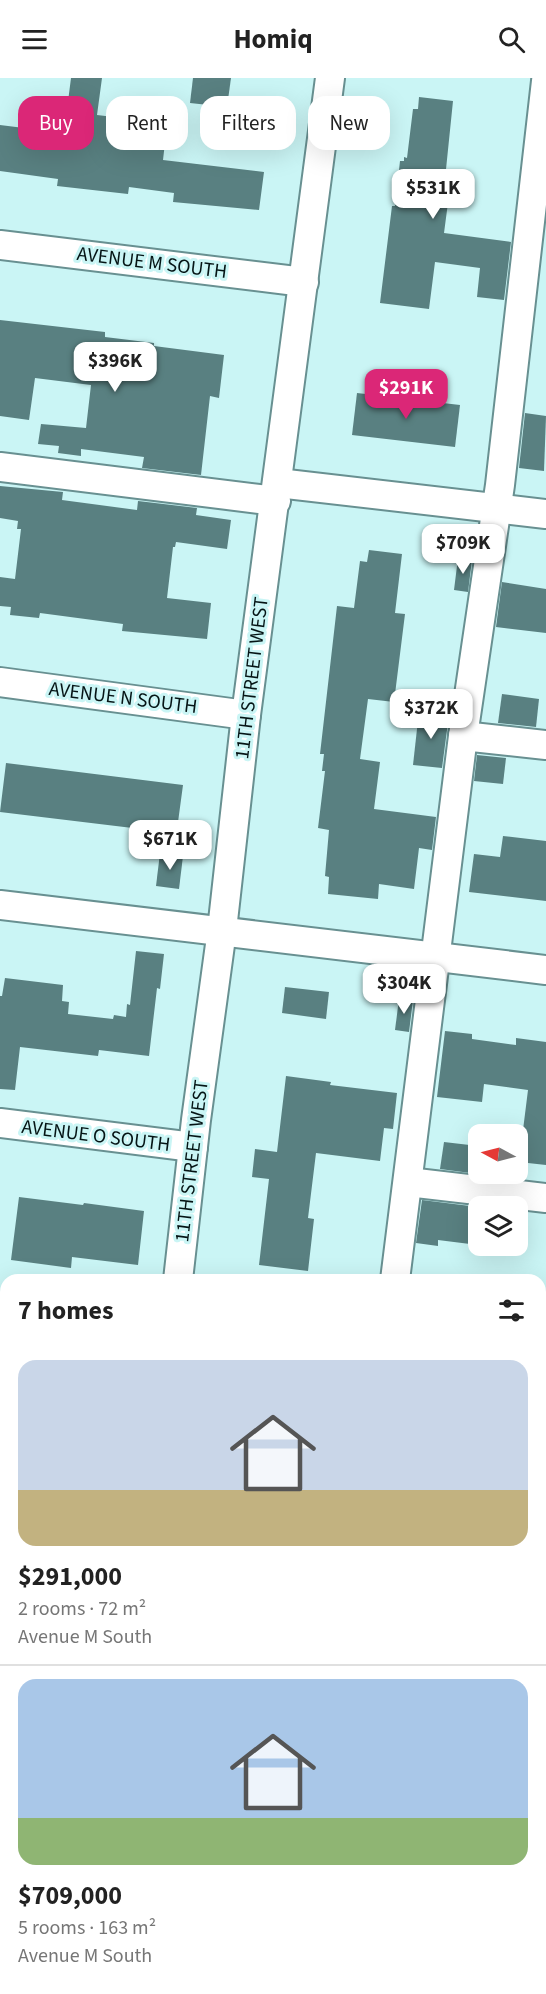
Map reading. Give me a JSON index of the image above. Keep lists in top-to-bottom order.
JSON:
{
  "streets": {
    "street": [
      "AVENUE M SOUTH",
      "11TH STREET WEST",
      "AVENUE N SOUTH",
      "AVENUE O SOUTH"
    ]
  },
  "crossings": [
    ["AVENUE M SOUTH", "11TH STREET WEST"],
    ["11TH STREET WEST", "AVENUE N SOUTH"],
    ["11TH STREET WEST", "AVENUE O SOUTH"]
  ],
  "north": "left",
  "page": {
    "header": "Homiq",
    "chip": [
      "Buy",
      "Rent",
      "Filters",
      "New"
    ],
    "price": [
      "$531K",
      "$396K",
      "$291K",
      "$709K",
      "$372K",
      "$671K",
      "$304K"
    ],
    "heading": "7 homes",
    "list": [
      {
        "name": "$291,000",
        "note": "2 rooms · 72 m² · Avenue M South"
      },
      {
        "name": "$709,000",
        "note": "5 rooms · 163 m² · Avenue M South"
      }
    ]
  }
}
